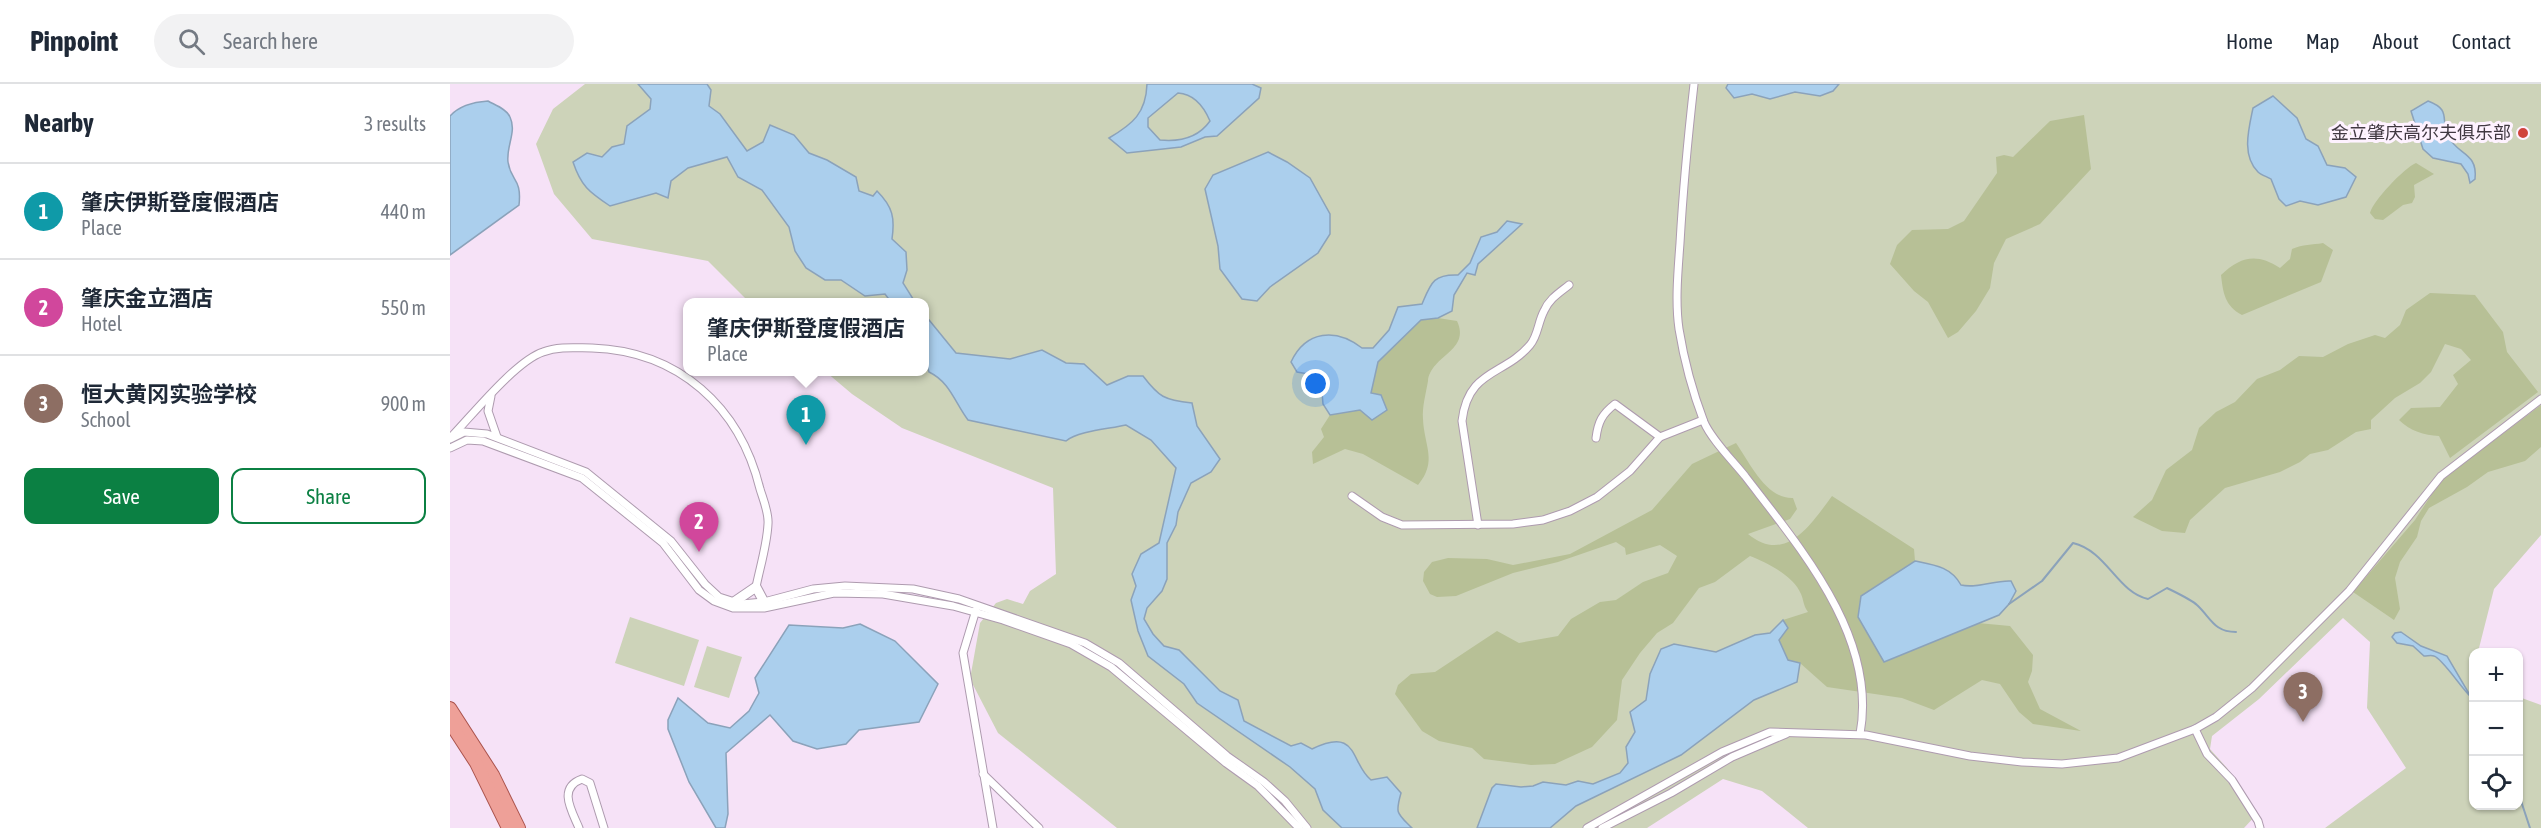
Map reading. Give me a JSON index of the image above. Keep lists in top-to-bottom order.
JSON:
{
  "places": ["金立肇庆高尔夫俱乐部"],
  "page": {
    "header": "Pinpoint",
    "search": "Search here",
    "nav": [
      "Home",
      "Map",
      "About",
      "Contact"
    ],
    "heading": ["Nearby", "3 results"],
    "list": [
      {
        "mark": "1",
        "name": "肇庆伊斯登度假酒店",
        "note": "Place",
        "value": "440 m"
      },
      {
        "mark": "2",
        "name": "肇庆金立酒店",
        "note": "Hotel",
        "value": "550 m"
      },
      {
        "mark": "3",
        "name": "恒大黄冈实验学校",
        "note": "School",
        "value": "900 m"
      }
    ],
    "popup": ["肇庆伊斯登度假酒店", "Place"],
    "pins": ["1", "2", "3"],
    "buttons": ["Save", "Share"],
    "map_buttons": ["+", "−"]
  }
}
